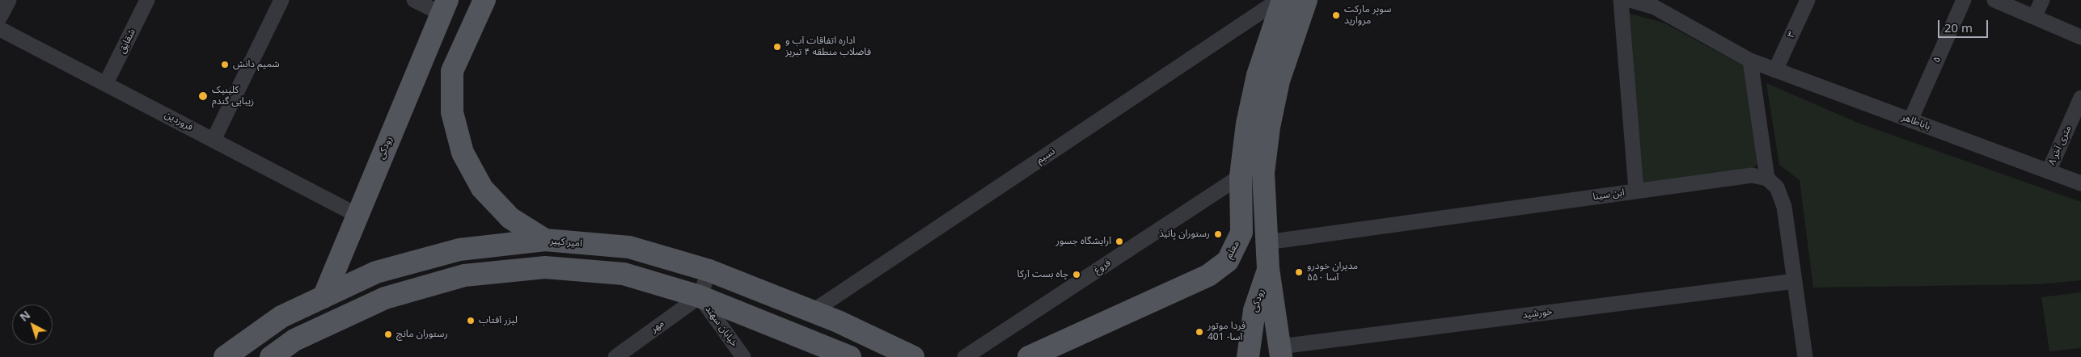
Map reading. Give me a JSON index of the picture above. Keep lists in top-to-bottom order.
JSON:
{
  "streets": {
    "main road": [
      "رودکى",
      "امیر کبیر",
      "معلم",
      "رودکی"
    ],
    "street": [
      "۳",
      "شقایق",
      "۵",
      "فروردین",
      "باباطاهر",
      "۸ متری آخر",
      "نسیم",
      "ابن سینا",
      "فروغ",
      "خورشید",
      "مهر",
      "خیابان سهند"
    ]
  },
  "crossings": [
    ["۳", "باباطاهر"],
    ["شقایق", "فروردین"],
    ["۵", "باباطاهر"],
    ["فروردین", "رودکى"],
    ["باباطاهر", "۸ متری آخر"],
    ["رودکى", "امیر کبیر"],
    ["نسیم", "امیر کبیر"],
    ["معلم", "فروغ"],
    ["مهر", "خیابان سهند"]
  ],
  "places": [
    "سوپر مارکت مروارید",
    "اداره اتفاقات آب و فاضلاب منطقه ۴ تبریز",
    "شمیم دانش",
    "کلینیک زیبایی گندم",
    "رستوران پانیذ",
    "آرایشگاه جسور",
    "مدیران خودرو ۵۵۰ آسا",
    "چاه بست آرکا",
    "لیزر آفتاب",
    "فردا موتور 401 -آسا",
    "رستوران مانچ"
  ],
  "scale_bar": "20 m",
  "north": "top left"
}
